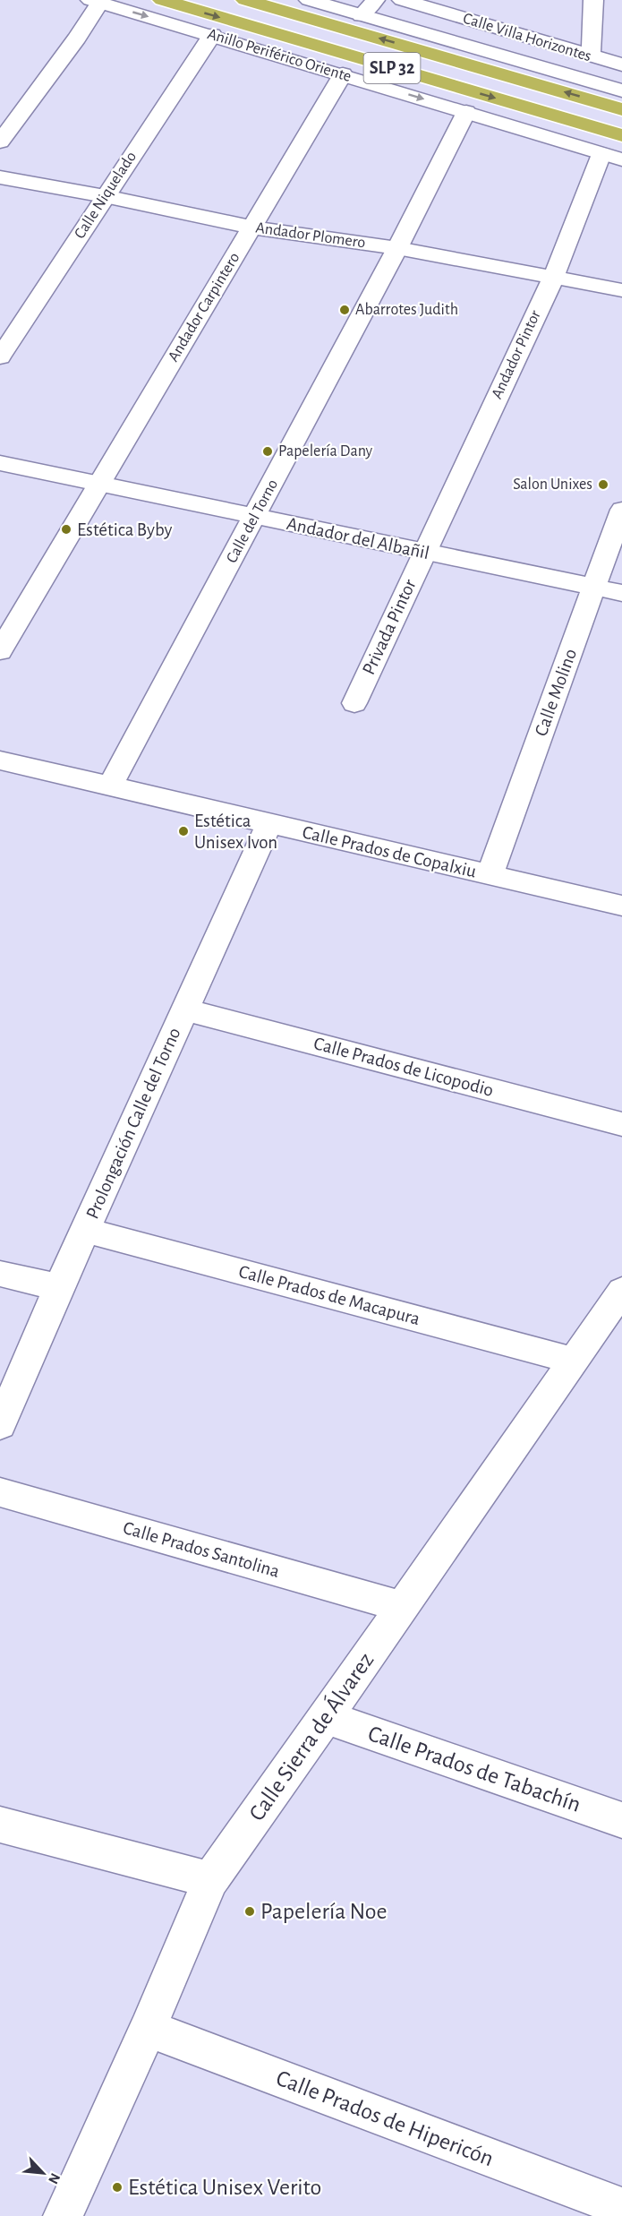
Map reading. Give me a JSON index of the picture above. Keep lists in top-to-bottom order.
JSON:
{
  "streets": {
    "highway": ["Anillo Periférico Oriente", "SLP 32"],
    "street": [
      "Calle Villa Horizontes",
      "Calle Niquelado",
      "Andador Plomero",
      "Andador Carpintero",
      "Andador Pintor",
      "Calle del Torno",
      "Andador del Albañil",
      "Privada Pintor",
      "Calle Molino",
      "Calle Prados de Copalxiu",
      "Calle Prados de Licopodio",
      "Prolongación Calle del Torno",
      "Calle Prados de Macapura",
      "Calle Prados Santolina",
      "Calle Sierra de Álvarez",
      "Calle Prados de Tabachín",
      "Calle Prados de Hipericón"
    ]
  },
  "crossings": [
    ["Anillo Periférico Oriente", "Calle Niquelado"],
    ["Anillo Periférico Oriente", "Andador Carpintero"],
    ["Anillo Periférico Oriente", "Andador Pintor"],
    ["Anillo Periférico Oriente", "Calle del Torno"],
    ["Calle Niquelado", "Andador Plomero"],
    ["Andador Plomero", "Andador Carpintero"],
    ["Andador Plomero", "Andador Pintor"],
    ["Andador Plomero", "Calle del Torno"],
    ["Andador Carpintero", "Andador del Albañil"],
    ["Andador Pintor", "Andador del Albañil"],
    ["Andador Pintor", "Privada Pintor"],
    ["Calle del Torno", "Andador del Albañil"],
    ["Calle del Torno", "Calle Prados de Copalxiu"],
    ["Andador del Albañil", "Privada Pintor"],
    ["Andador del Albañil", "Calle Molino"],
    ["Calle Molino", "Calle Prados de Copalxiu"],
    ["Calle Prados de Copalxiu", "Prolongación Calle del Torno"],
    ["Calle Prados de Licopodio", "Prolongación Calle del Torno"],
    ["Prolongación Calle del Torno", "Calle Prados de Macapura"],
    ["Calle Prados de Macapura", "Calle Sierra de Álvarez"],
    ["Calle Prados Santolina", "Calle Sierra de Álvarez"],
    ["Calle Sierra de Álvarez", "Calle Prados de Tabachín"],
    ["Calle Sierra de Álvarez", "Calle Prados de Hipericón"]
  ],
  "places": [
    "Abarrotes Judith",
    "Papelería Dany",
    "Salon Unixes",
    "Estética Byby",
    "Estética Unisex Ivon",
    "Papelería Noe",
    "Estética Unisex Verito"
  ],
  "north": "bottom right"
}
